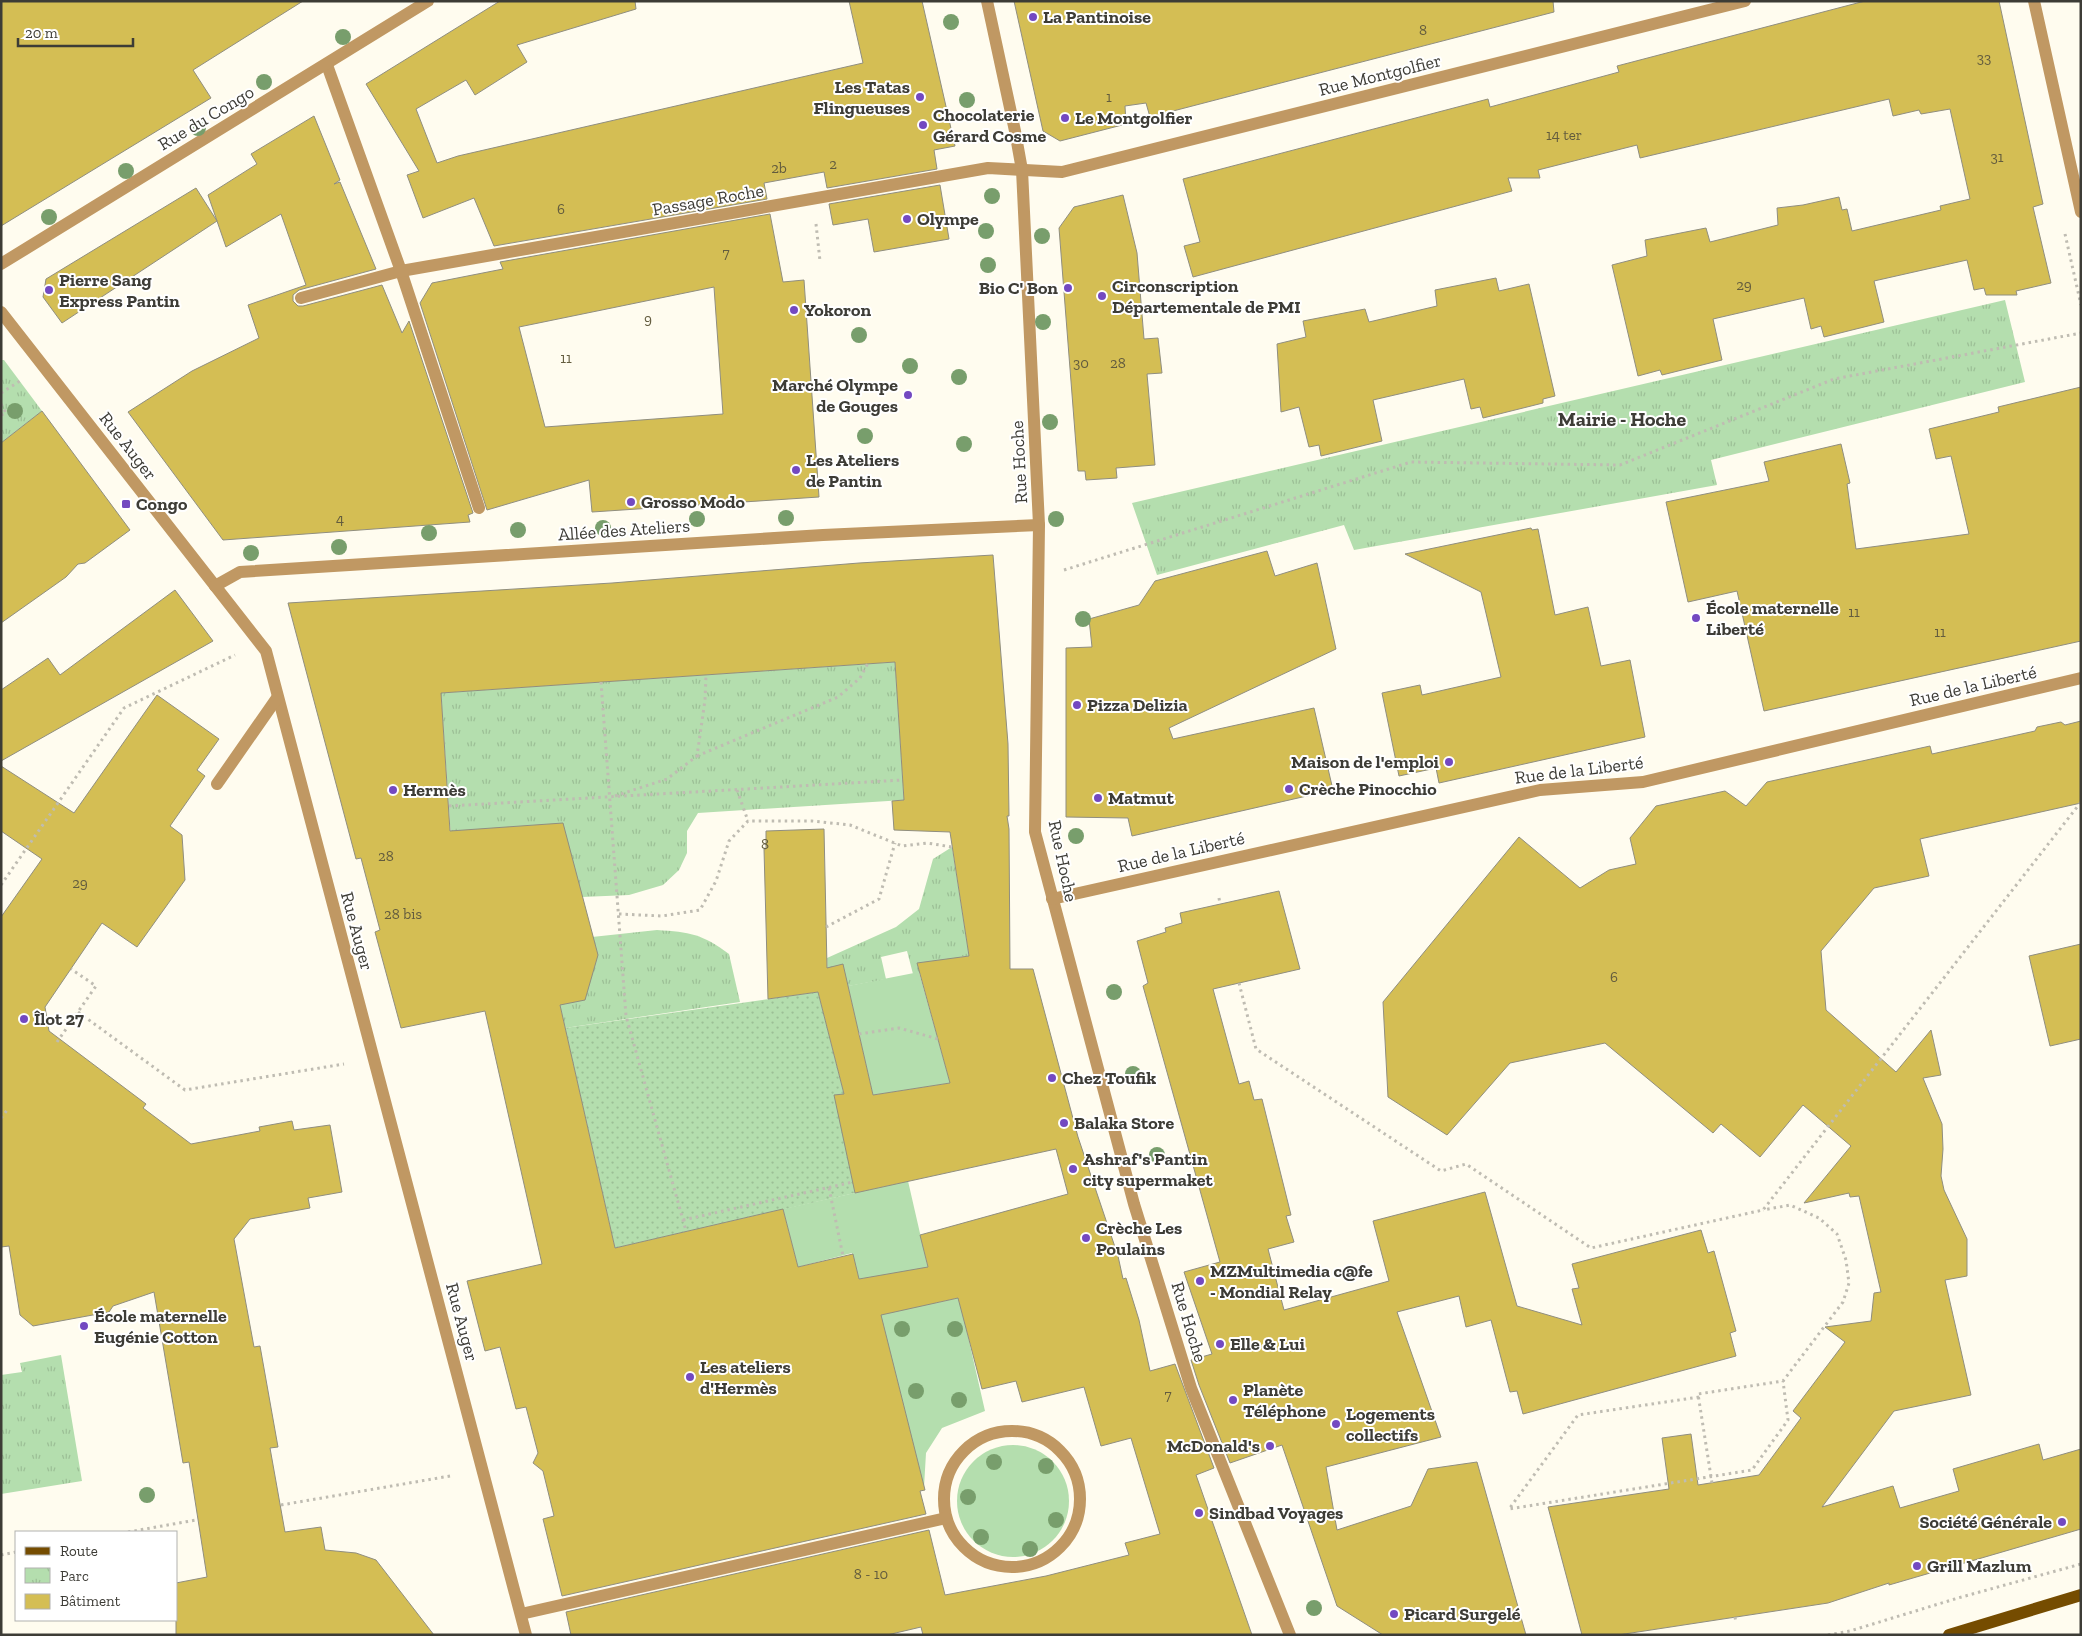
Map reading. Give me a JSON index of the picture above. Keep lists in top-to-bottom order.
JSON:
{
  "streets": {
    "street": [
      "Rue Montgolfier",
      "Rue du Congo",
      "Passage Roche",
      "Rue Auger",
      "Rue Hoche",
      "Allée des Ateliers",
      "Rue de la Liberté"
    ]
  },
  "crossings": [
    ["Rue Montgolfier", "Passage Roche"],
    ["Rue Montgolfier", "Rue Hoche"],
    ["Passage Roche", "Rue Hoche"],
    ["Rue Auger", "Allée des Ateliers"],
    ["Rue Hoche", "Allée des Ateliers"],
    ["Rue Hoche", "Rue de la Liberté"]
  ],
  "districts": ["Mairie - Hoche"],
  "places": {
    "other": [
      "La Pantinoise",
      "Les Tatas Flingueuses",
      "Le Montgolfier",
      "Chocolaterie Gérard Cosme",
      "Olympe",
      "Bio C' Bon",
      "Pierre Sang Express Pantin",
      "Circonscription Départementale de PMI",
      "Yokoron",
      "Marché Olympe de Gouges",
      "Les Ateliers de Pantin",
      "Grosso Modo",
      "École maternelle Liberté",
      "Pizza Delizia",
      "Maison de l'emploi",
      "Crèche Pinocchio",
      "Hermès",
      "Matmut",
      "Îlot 27",
      "Chez Toufik",
      "Balaka Store",
      "Ashraf's Pantin city supermaket",
      "Crèche Les Poulains",
      "MZMultimedia c@fe - Mondial Relay",
      "École maternelle Eugénie Cotton",
      "Elle & Lui",
      "Les ateliers d'Hermès",
      "Planète Téléphone",
      "Logements collectifs",
      "McDonald's",
      "Sindbad Voyages",
      "Société Générale",
      "Grill Mazlum",
      "Picard Surgelé"
    ],
    "transit": ["Congo"]
  },
  "house_numbers": [
    "8",
    "33",
    "1",
    "14 ter",
    "31",
    "2",
    "2b",
    "6",
    "7",
    "29",
    "9",
    "11",
    "30",
    "28",
    "4",
    "11",
    "11",
    "8",
    "28",
    "29",
    "28 bis",
    "6",
    "7",
    "8 - 10"
  ],
  "legend": ["Route", "Parc", "Bâtiment"],
  "scale_bar": "20 m"
}
